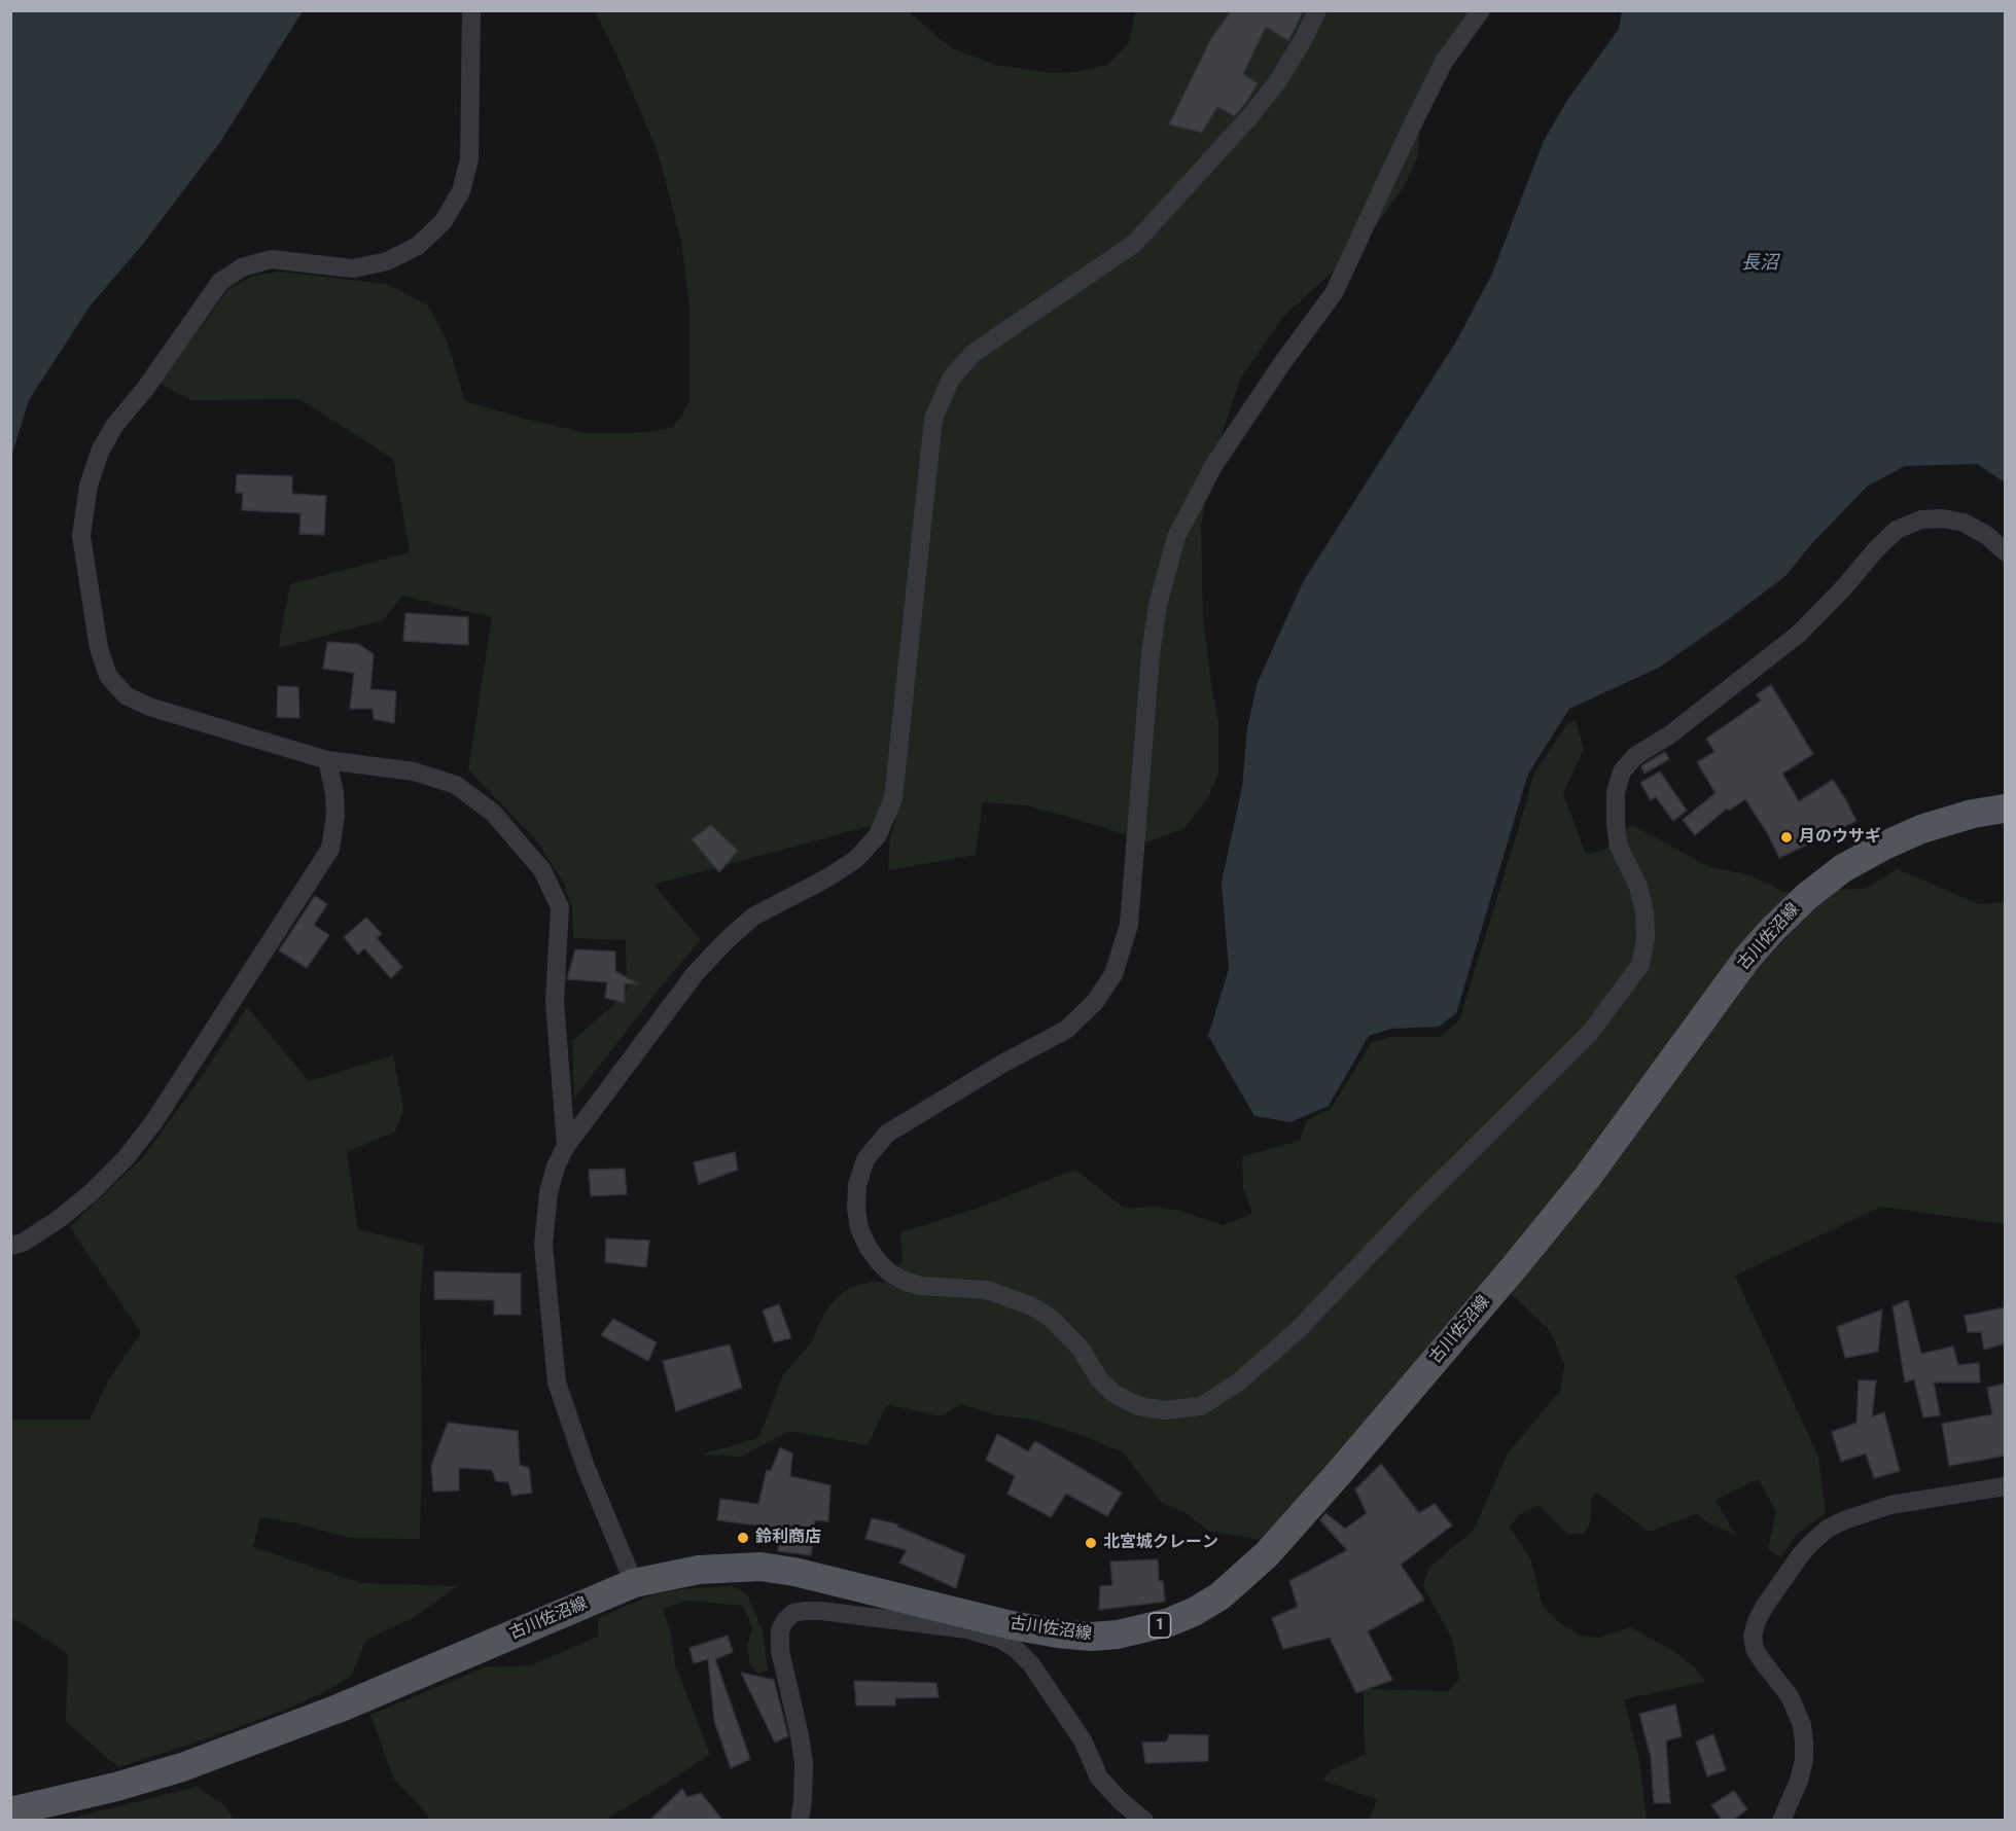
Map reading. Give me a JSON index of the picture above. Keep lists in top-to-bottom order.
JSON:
{
  "streets": {
    "main road": ["古川佐沼線", "1"]
  },
  "water": ["長沼"],
  "places": ["月のウサギ", "鈴利商店", "北宮城クレーン"]
}
